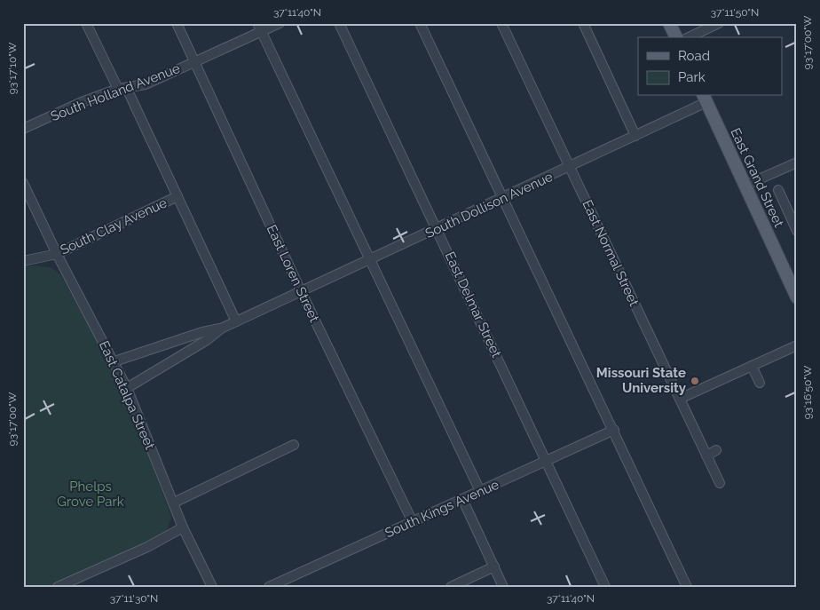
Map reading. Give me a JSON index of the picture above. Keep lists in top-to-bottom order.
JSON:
{
  "streets": {
    "main road": ["East Grand Street"],
    "street": [
      "South Holland Avenue",
      "South Dollison Avenue",
      "South Clay Avenue",
      "East Normal Street",
      "East Loren Street",
      "East Delmar Street",
      "East Catalpa Street",
      "South Kings Avenue"
    ]
  },
  "crossings": [
    ["South Holland Avenue", "East Loren Street"],
    ["East Grand Street", "South Dollison Avenue"],
    ["South Dollison Avenue", "East Normal Street"],
    ["South Dollison Avenue", "East Loren Street"],
    ["South Dollison Avenue", "East Delmar Street"],
    ["South Dollison Avenue", "East Catalpa Street"],
    ["South Clay Avenue", "East Catalpa Street"],
    ["East Loren Street", "South Kings Avenue"],
    ["East Delmar Street", "South Kings Avenue"]
  ],
  "parks": ["Phelps Grove Park"],
  "places": ["Missouri State University"],
  "legend": ["Road", "Park"],
  "coordinates": [
    "37°11'40\"N",
    "37°11'50\"N",
    "93°17'00\"W",
    "93°17'10\"W",
    "93°16'50\"W",
    "37°11'30\"N"
  ]
}
